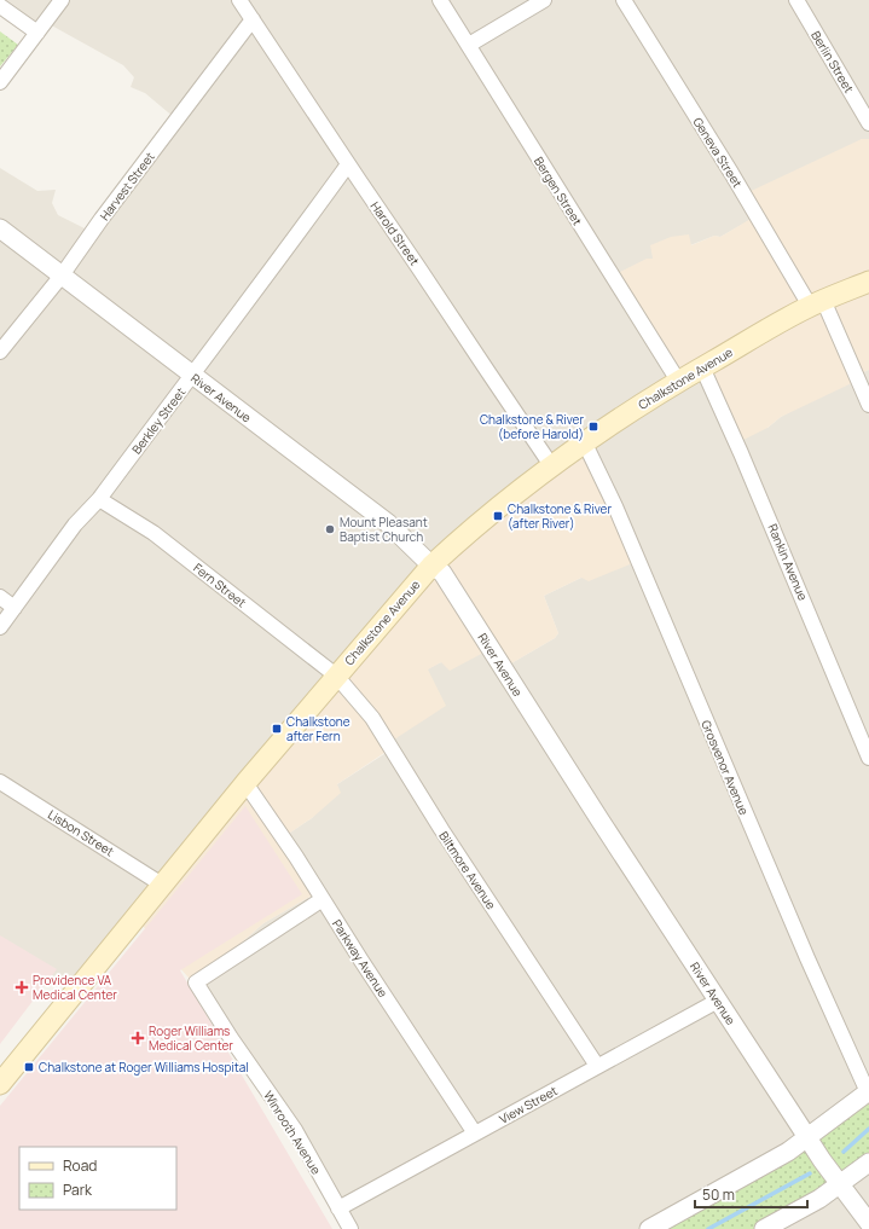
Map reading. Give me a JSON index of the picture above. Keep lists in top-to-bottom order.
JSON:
{
  "streets": {
    "main road": ["Chalkstone Avenue"],
    "street": [
      "Berlin Street",
      "Geneva Street",
      "Harvest Street",
      "Bergen Street",
      "Harold Street",
      "River Avenue",
      "Berkley Street",
      "Rankin Avenue",
      "Fern Street",
      "Grosvenor Avenue",
      "Lisbon Street",
      "Biltmore Avenue",
      "Parkway Avenue",
      "View Street",
      "Winrooth Avenue"
    ]
  },
  "crossings": [
    ["Geneva Street", "Chalkstone Avenue"],
    ["Harvest Street", "Harold Street"],
    ["Harvest Street", "River Avenue"],
    ["Bergen Street", "Chalkstone Avenue"],
    ["Harold Street", "Chalkstone Avenue"],
    ["Harold Street", "Berkley Street"],
    ["Chalkstone Avenue", "River Avenue"],
    ["Chalkstone Avenue", "Rankin Avenue"],
    ["Chalkstone Avenue", "Fern Street"],
    ["Chalkstone Avenue", "Grosvenor Avenue"],
    ["Chalkstone Avenue", "Lisbon Street"],
    ["Chalkstone Avenue", "Biltmore Avenue"],
    ["Chalkstone Avenue", "Parkway Avenue"],
    ["River Avenue", "Berkley Street"],
    ["River Avenue", "View Street"],
    ["Berkley Street", "Fern Street"],
    ["Fern Street", "Biltmore Avenue"],
    ["Biltmore Avenue", "View Street"],
    ["Parkway Avenue", "View Street"],
    ["Parkway Avenue", "Winrooth Avenue"],
    ["View Street", "Winrooth Avenue"]
  ],
  "places": {
    "transit": [
      "Chalkstone & River (before Harold)",
      "Chalkstone & River (after River)",
      "Chalkstone after Fern",
      "Chalkstone at Roger Williams Hospital"
    ],
    "other": ["Mount Pleasant Baptist Church"],
    "health": ["Providence VA Medical Center", "Roger Williams Medical Center"]
  },
  "legend": ["Road", "Park"],
  "scale_bar": "50 m"
}
